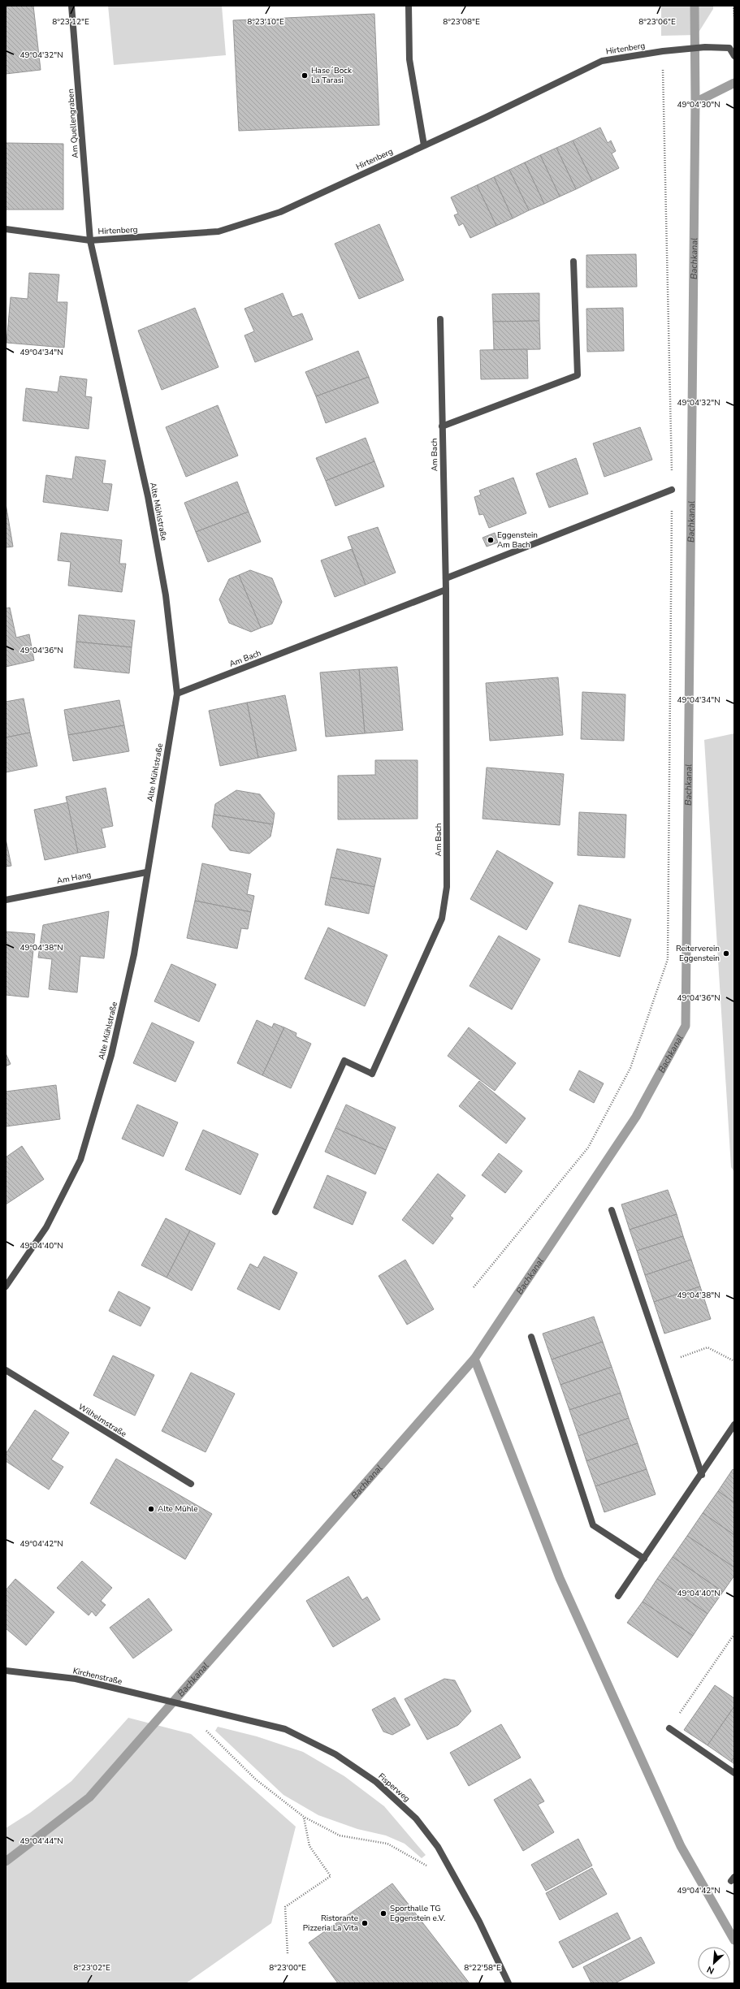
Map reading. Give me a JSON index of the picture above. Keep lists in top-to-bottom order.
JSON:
{
  "streets": {
    "street": [
      "Hirtenberg",
      "Am Quellengraben",
      "Am Bach",
      "Alte Mühlstraße",
      "Am Hang",
      "Wilhelmstraße",
      "Kirchenstraße",
      "Fisperweg"
    ]
  },
  "crossings": [
    ["Hirtenberg", "Am Quellengraben"],
    ["Hirtenberg", "Alte Mühlstraße"],
    ["Am Quellengraben", "Alte Mühlstraße"],
    ["Am Bach", "Alte Mühlstraße"],
    ["Alte Mühlstraße", "Am Hang"],
    ["Kirchenstraße", "Fisperweg"]
  ],
  "water": ["Bachkanal"],
  "places": [
    "Hase´Bock La Tarasi",
    "Eggenstein Am Bach",
    "Reiterverein Eggenstein",
    "Alte Mühle",
    "Sporthalle TG Eggenstein e.V.",
    "Ristorante Pizzeria La Vita"
  ],
  "north": "bottom left",
  "coordinates": [
    "8°23'12\"E",
    "8°23'10\"E",
    "8°23'08\"E",
    "8°23'06\"E",
    "49°04'32\"N",
    "49°04'30\"N",
    "49°04'34\"N",
    "49°04'36\"N",
    "49°04'38\"N",
    "49°04'40\"N",
    "49°04'42\"N",
    "49°04'44\"N",
    "8°23'02\"E",
    "8°23'00\"E",
    "8°22'58\"E"
  ]
}
